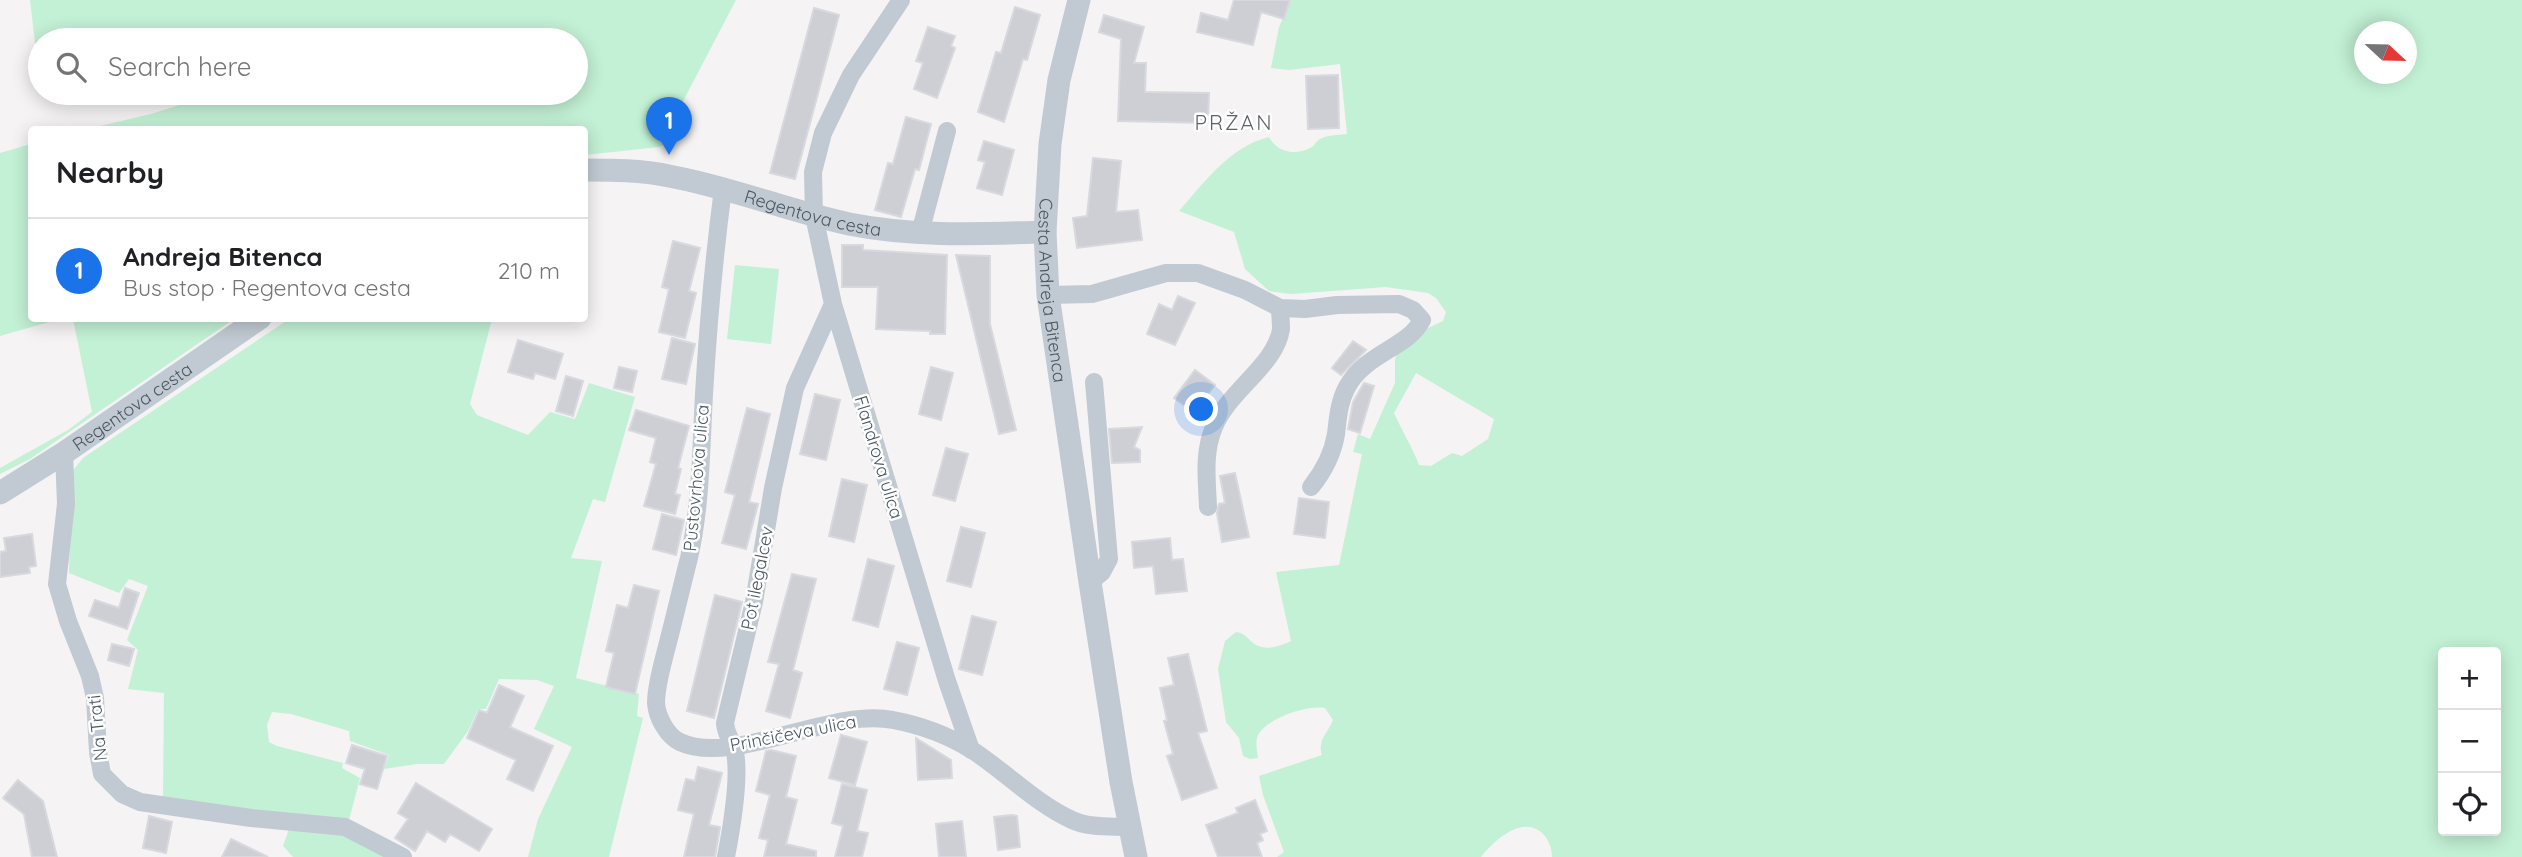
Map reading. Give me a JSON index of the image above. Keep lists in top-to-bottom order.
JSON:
{
  "streets": {
    "street": [
      "Regentova cesta",
      "Cesta Andreja Bitenca",
      "Flandrova ulica",
      "Pustovrhova ulica",
      "Pot ilegalcev",
      "Na Trati",
      "Prinčičeva ulica"
    ]
  },
  "crossings": [
    ["Regentova cesta", "Cesta Andreja Bitenca"],
    ["Regentova cesta", "Flandrova ulica"],
    ["Regentova cesta", "Pustovrhova ulica"],
    ["Regentova cesta", "Na Trati"],
    ["Flandrova ulica", "Pot ilegalcev"],
    ["Flandrova ulica", "Prinčičeva ulica"],
    ["Pustovrhova ulica", "Prinčičeva ulica"],
    ["Pot ilegalcev", "Prinčičeva ulica"]
  ],
  "districts": ["PRŽAN"],
  "north": "right",
  "page": {
    "search": "Search here",
    "pins": "1",
    "heading": "Nearby",
    "list": [
      {
        "mark": "1",
        "name": "Andreja Bitenca",
        "note": "Bus stop · Regentova cesta",
        "value": "210 m"
      }
    ],
    "map_buttons": ["+", "−"]
  }
}
